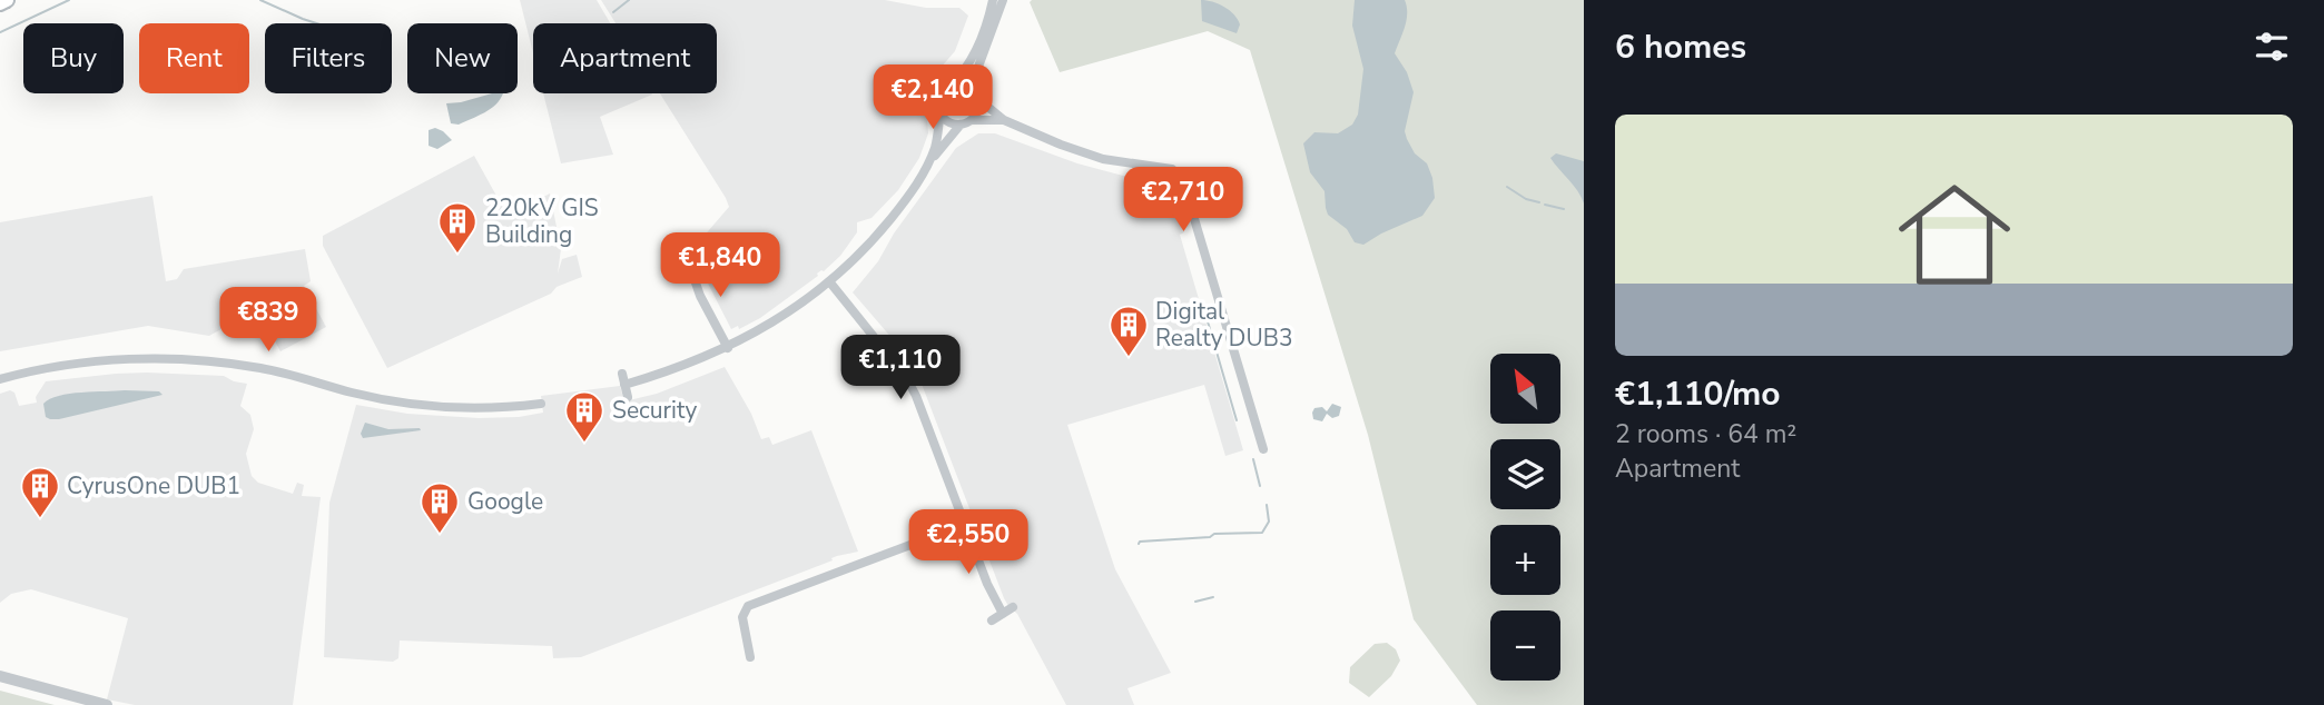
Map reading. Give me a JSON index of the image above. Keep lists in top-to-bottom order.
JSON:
{
  "places": {
    "building": [
      "220kV GIS Building",
      "Digital Realty DUB3",
      "Security",
      "CyrusOne DUB1",
      "Google"
    ]
  },
  "north": "top left",
  "page": {
    "heading": "6 homes",
    "chip": [
      "Buy",
      "Rent",
      "Filters",
      "New",
      "Apartment"
    ],
    "price": [
      "€2,140",
      "€2,710",
      "€1,840",
      "€839",
      "€1,110",
      "€2,550"
    ],
    "list": [
      {
        "name": "€1,110/mo",
        "note": "2 rooms · 64 m² · Apartment"
      }
    ],
    "map_buttons": ["+", "−"]
  }
}
